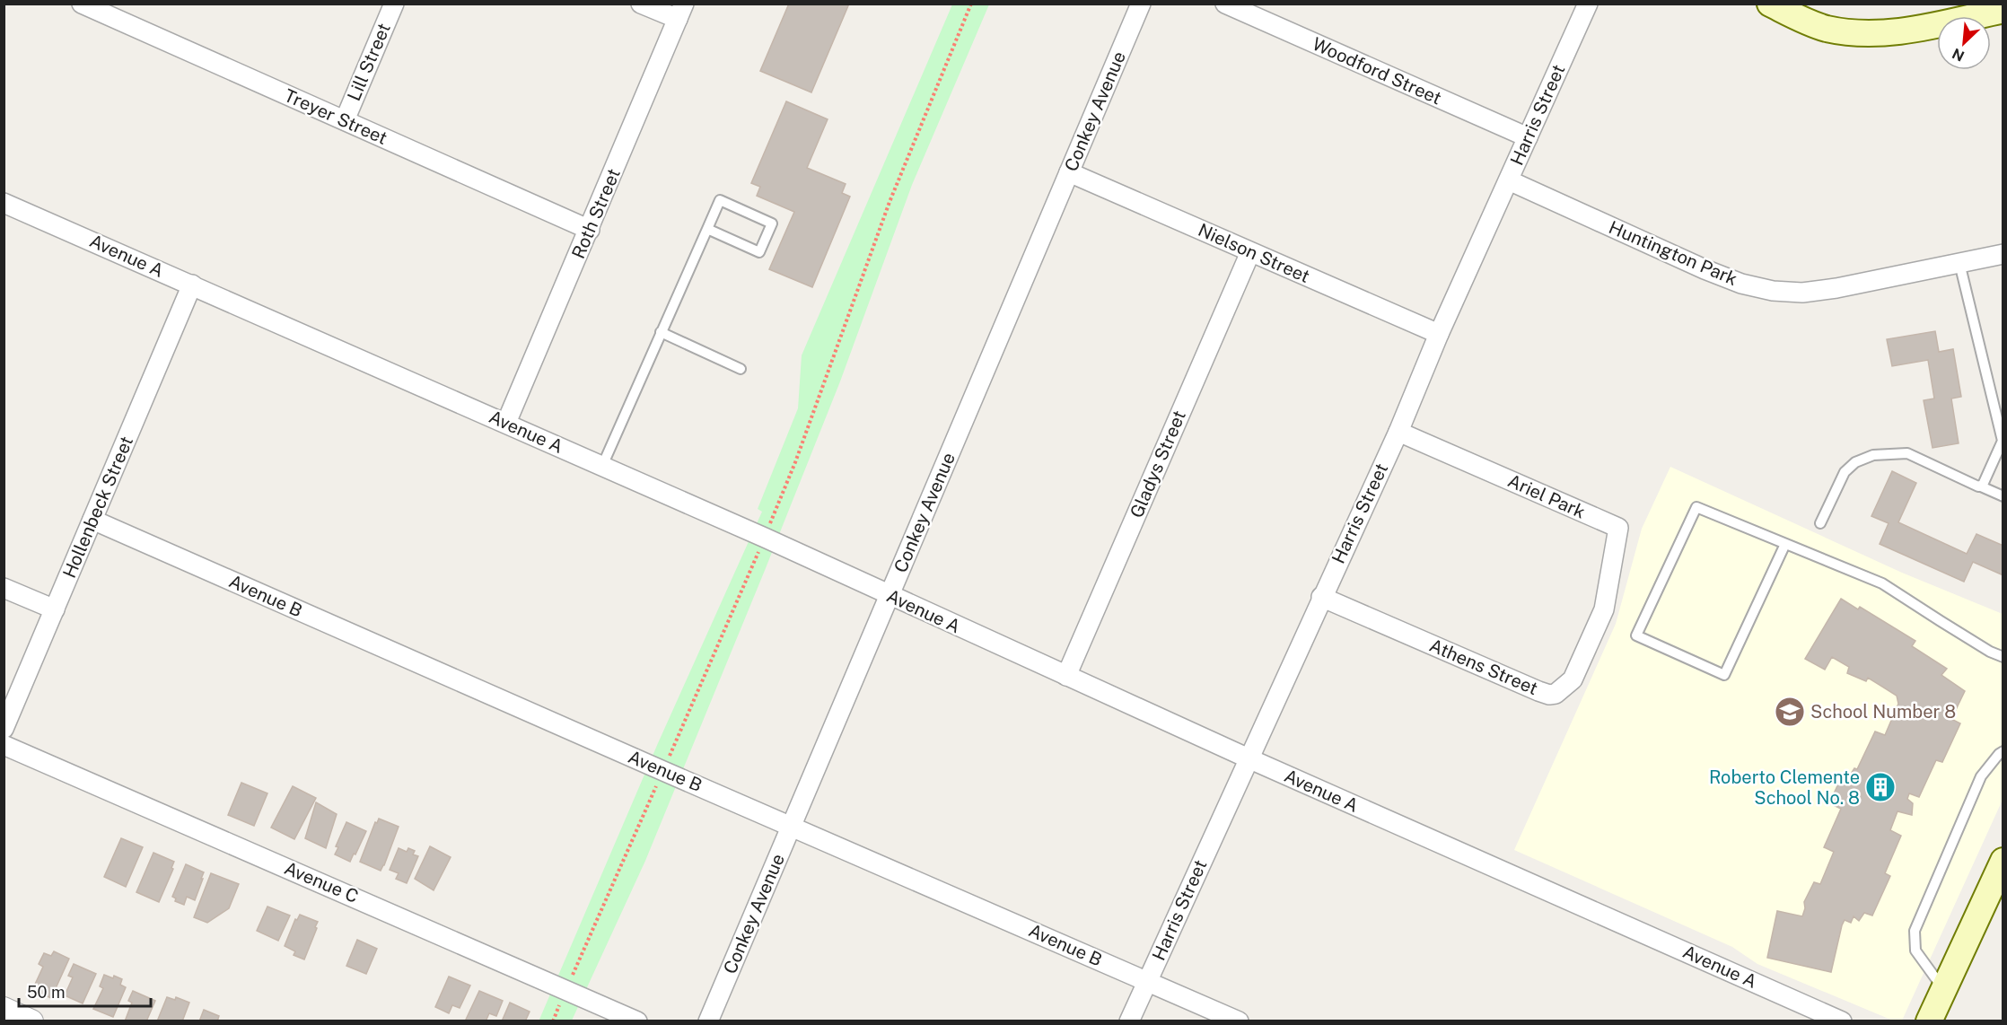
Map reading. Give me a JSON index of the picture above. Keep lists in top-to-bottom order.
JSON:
{
  "streets": {
    "street": [
      "Lill Street",
      "Woodford Street",
      "Conkey Avenue",
      "Harris Street",
      "Treyer Street",
      "Roth Street",
      "Nielson Street",
      "Huntington Park",
      "Avenue A",
      "Gladys Street",
      "Ariel Park",
      "Hollenbeck Street",
      "Avenue B",
      "Athens Street",
      "Avenue C"
    ]
  },
  "crossings": [
    ["Lill Street", "Treyer Street"],
    ["Woodford Street", "Harris Street"],
    ["Conkey Avenue", "Nielson Street"],
    ["Conkey Avenue", "Avenue A"],
    ["Conkey Avenue", "Avenue B"],
    ["Harris Street", "Nielson Street"],
    ["Harris Street", "Huntington Park"],
    ["Harris Street", "Avenue A"],
    ["Harris Street", "Ariel Park"],
    ["Harris Street", "Avenue B"],
    ["Harris Street", "Athens Street"],
    ["Treyer Street", "Roth Street"],
    ["Roth Street", "Avenue A"],
    ["Nielson Street", "Gladys Street"],
    ["Avenue A", "Gladys Street"],
    ["Avenue A", "Hollenbeck Street"],
    ["Ariel Park", "Athens Street"],
    ["Hollenbeck Street", "Avenue B"]
  ],
  "places": {
    "school or university": ["School Number 8"],
    "building": ["Roberto Clemente School No. 8"]
  },
  "scale_bar": "50 m",
  "north": "bottom left"
}
